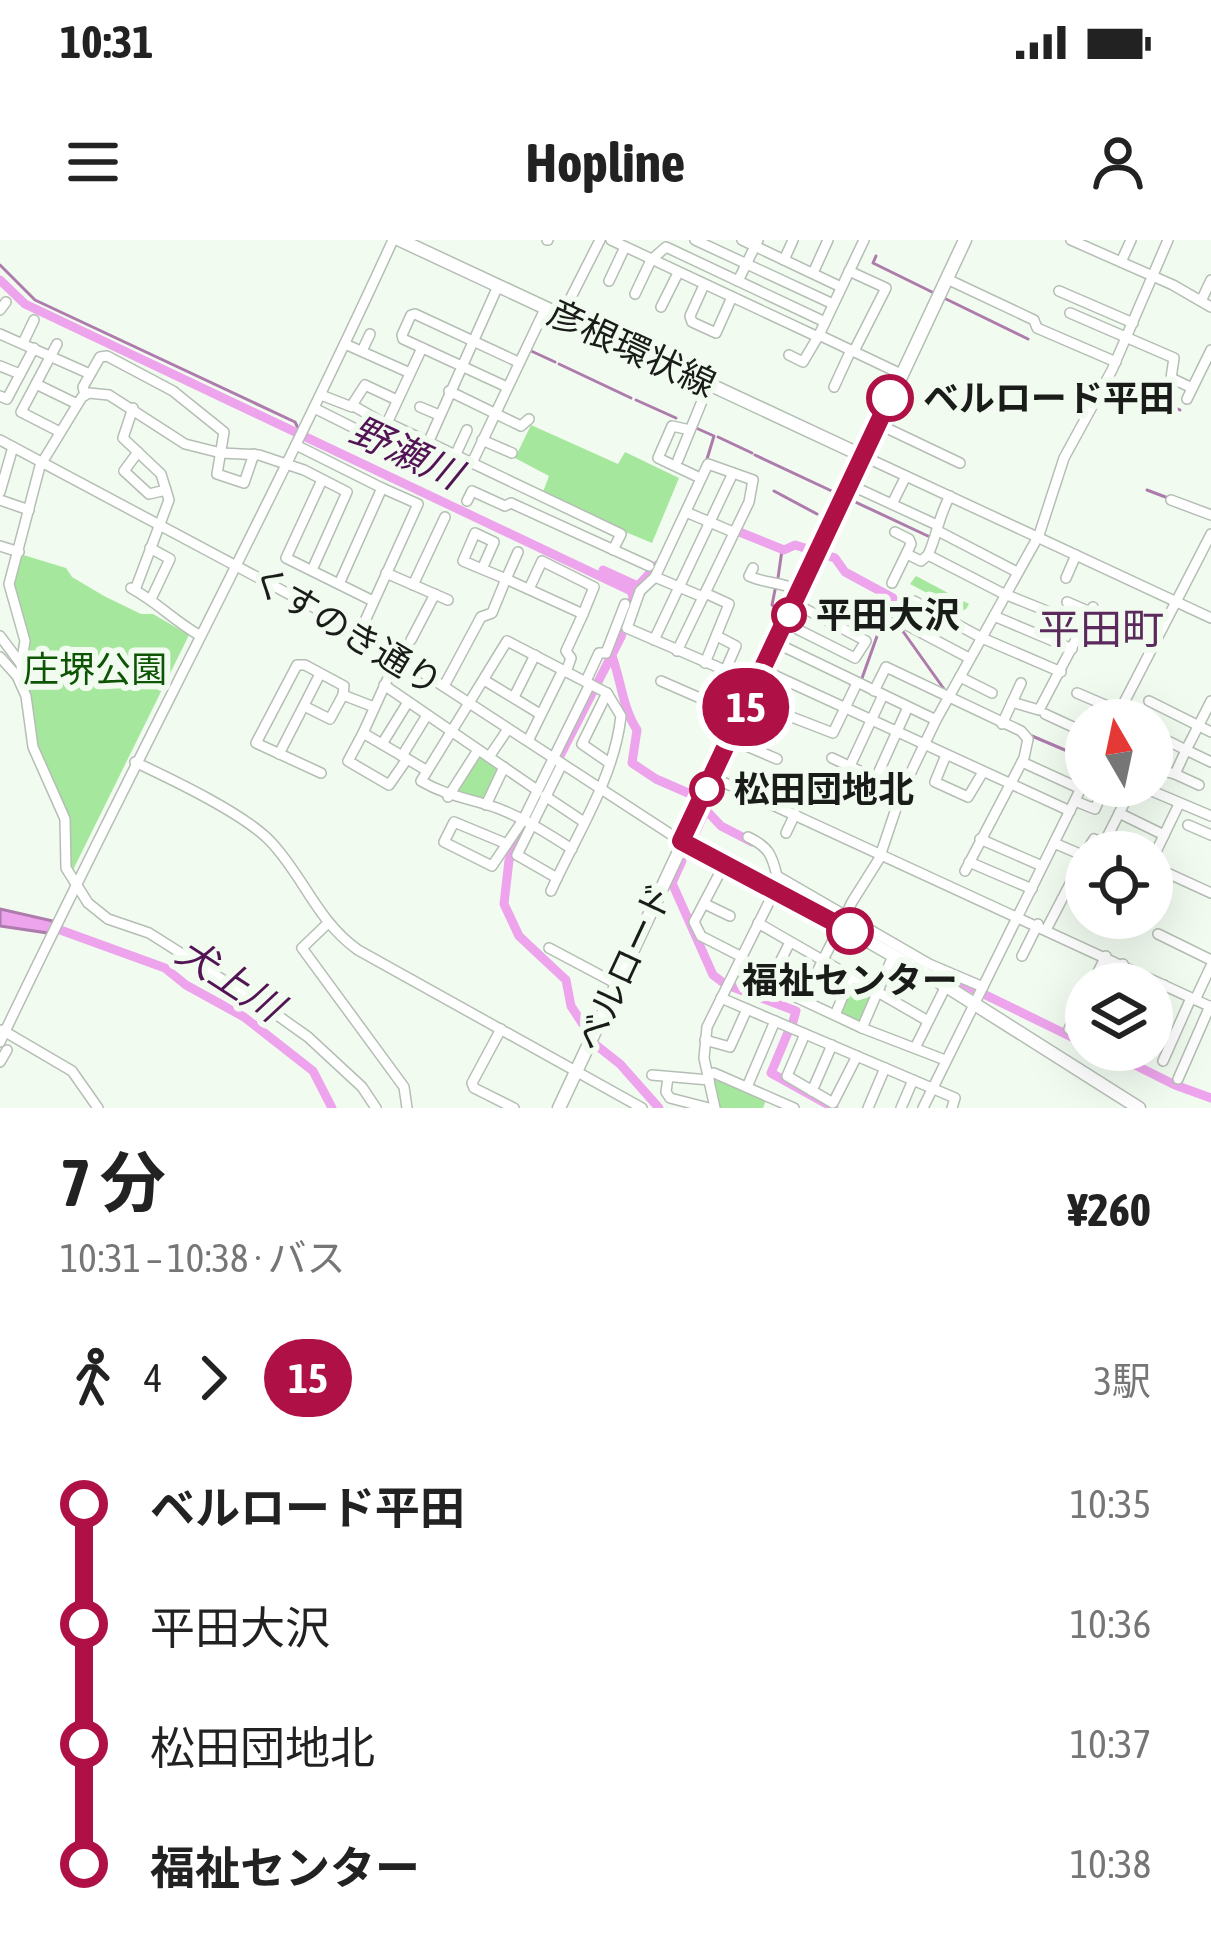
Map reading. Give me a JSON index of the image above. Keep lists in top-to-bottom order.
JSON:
{
  "streets": {
    "main road": ["彦根環状線", "くすのき通り", "ベルロード"]
  },
  "crossings": [
    ["彦根環状線", "ベルロード"],
    ["くすのき通り", "ベルロード"]
  ],
  "districts": ["平田町"],
  "water": ["野瀬川", "犬上川"],
  "parks": ["庄堺公園"],
  "places": [
    "ベルロード平田",
    "平田大沢",
    "松田団地北",
    "福祉センター"
  ],
  "lines": ["bus line 15"],
  "north": "top",
  "page": {
    "status": "10:31",
    "header": "Hopline",
    "on_map": "15",
    "heading": ["7 分", "10:31 – 10:38 · バス", "¥260"],
    "legs": ["4", "15", "3駅"],
    "list": [
      {
        "name": "ベルロード平田",
        "value": "10:35"
      },
      {
        "name": "平田大沢",
        "value": "10:36"
      },
      {
        "name": "松田団地北",
        "value": "10:37"
      },
      {
        "name": "福祉センター",
        "value": "10:38"
      }
    ]
  }
}
